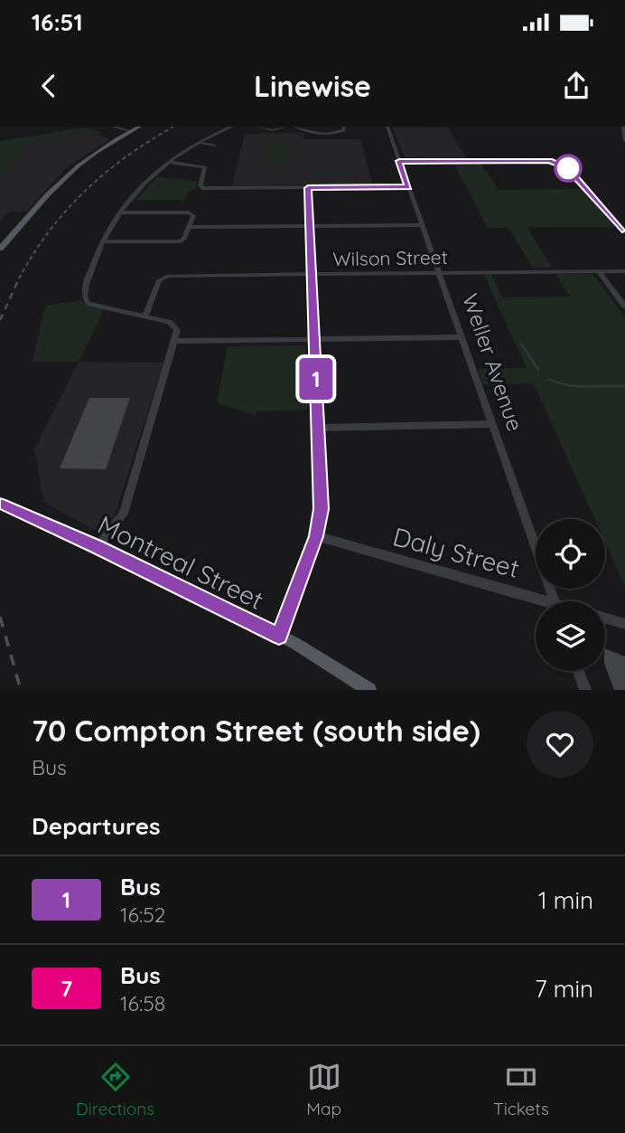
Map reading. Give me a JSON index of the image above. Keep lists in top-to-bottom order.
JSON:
{
  "streets": {
    "main road": ["Montreal Street"],
    "street": ["Wilson Street", "Weller Avenue", "Daly Street"]
  },
  "crossings": [
    ["Wilson Street", "Weller Avenue"]
  ],
  "lines": ["bus line 1"],
  "page": {
    "status": "16:51",
    "header": "Linewise",
    "on_map": "1",
    "heading": [
      ["70 Compton Street (south side)", "Bus"],
      "Departures"
    ],
    "list": [
      {
        "mark": "1",
        "name": "Bus",
        "note": "16:52",
        "value": "1 min"
      },
      {
        "mark": "7",
        "name": "Bus",
        "note": "16:58",
        "value": "7 min"
      }
    ],
    "tabs": ["Directions", "Map", "Tickets"]
  }
}
